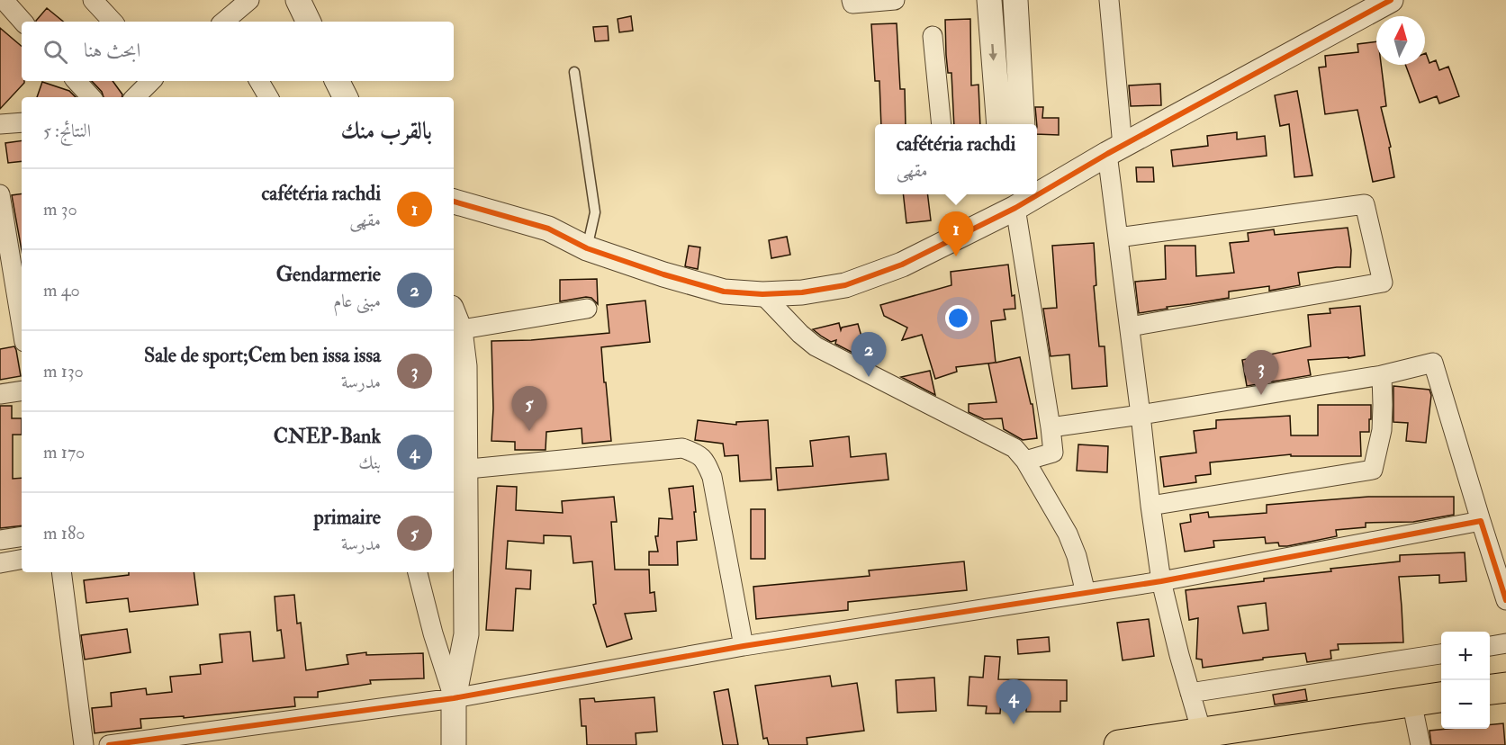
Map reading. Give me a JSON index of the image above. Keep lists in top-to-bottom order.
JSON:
{
  "north": "top",
  "page": {
    "search": "ابحث هنا",
    "heading": ["بالقرب منك", "النتائج: 5"],
    "popup": ["cafétéria rachdi", "مقهى"],
    "list": [
      {
        "mark": "1",
        "name": "cafétéria rachdi",
        "note": "مقهى",
        "value": "30 m"
      },
      {
        "mark": "2",
        "name": "Gendarmerie",
        "note": "مبنى عام",
        "value": "40 m"
      },
      {
        "mark": "3",
        "name": "Sale de sport;Cem ben issa issa",
        "note": "مدرسة",
        "value": "130 m"
      },
      {
        "mark": "4",
        "name": "CNEP-Bank",
        "note": "بنك",
        "value": "170 m"
      },
      {
        "mark": "5",
        "name": "primaire",
        "note": "مدرسة",
        "value": "180 m"
      }
    ],
    "pins": [
      "1",
      "2",
      "3",
      "5",
      "4"
    ],
    "map_buttons": ["+", "−"]
  }
}
